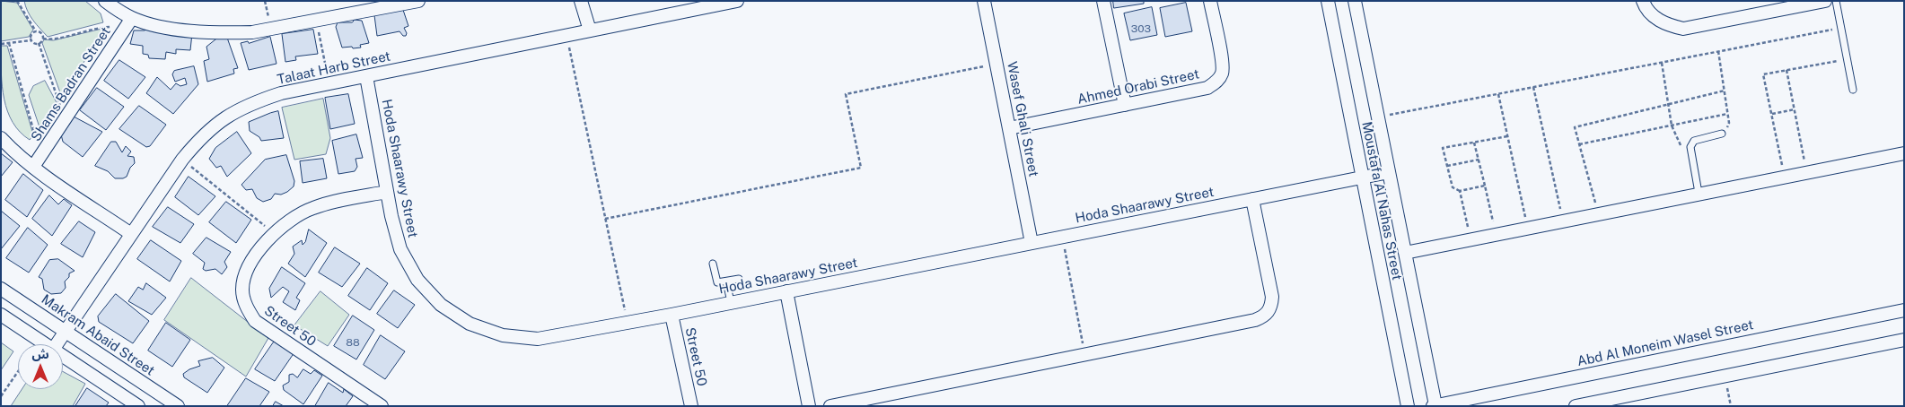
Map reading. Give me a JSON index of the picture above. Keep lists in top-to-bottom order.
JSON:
{
  "streets": {
    "street": [
      "Talaat Harb Street",
      "Shams Badran Street",
      "Ahmed Orabi Street",
      "Wasef Ghali Street",
      "Hoda Shaarawy Street",
      "Moustafa Al Nahas Street",
      "Street 50",
      "Makram Abaid Street",
      "Abd Al Moneim Wasel Street"
    ]
  },
  "crossings": [
    ["Talaat Harb Street", "Hoda Shaarawy Street"],
    ["Talaat Harb Street", "Makram Abaid Street"],
    ["Ahmed Orabi Street", "Wasef Ghali Street"],
    ["Wasef Ghali Street", "Hoda Shaarawy Street"],
    ["Hoda Shaarawy Street", "Moustafa Al Nahas Street"],
    ["Hoda Shaarawy Street", "Street 50"],
    ["Moustafa Al Nahas Street", "Abd Al Moneim Wasel Street"]
  ],
  "house_numbers": ["303", "88"],
  "north": "top"
}
